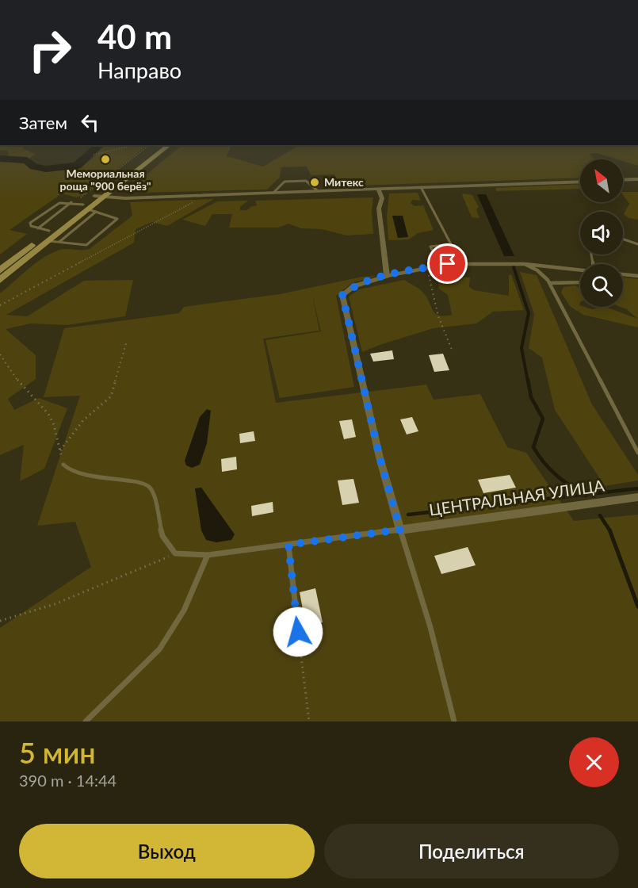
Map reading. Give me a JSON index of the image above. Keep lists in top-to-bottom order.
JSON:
{
  "streets": {
    "street": ["ЦЕНТРАЛЬНАЯ УЛИЦА"]
  },
  "places": ["Мемориальная роща \"900 берёз\"", "Митекс"],
  "north": "top left",
  "page": {
    "turn": ["40 m", "Направо"],
    "then": "Затем",
    "heading": ["5 мин", "390 m · 14:44"],
    "buttons": ["Выход", "Поделиться"]
  }
}
